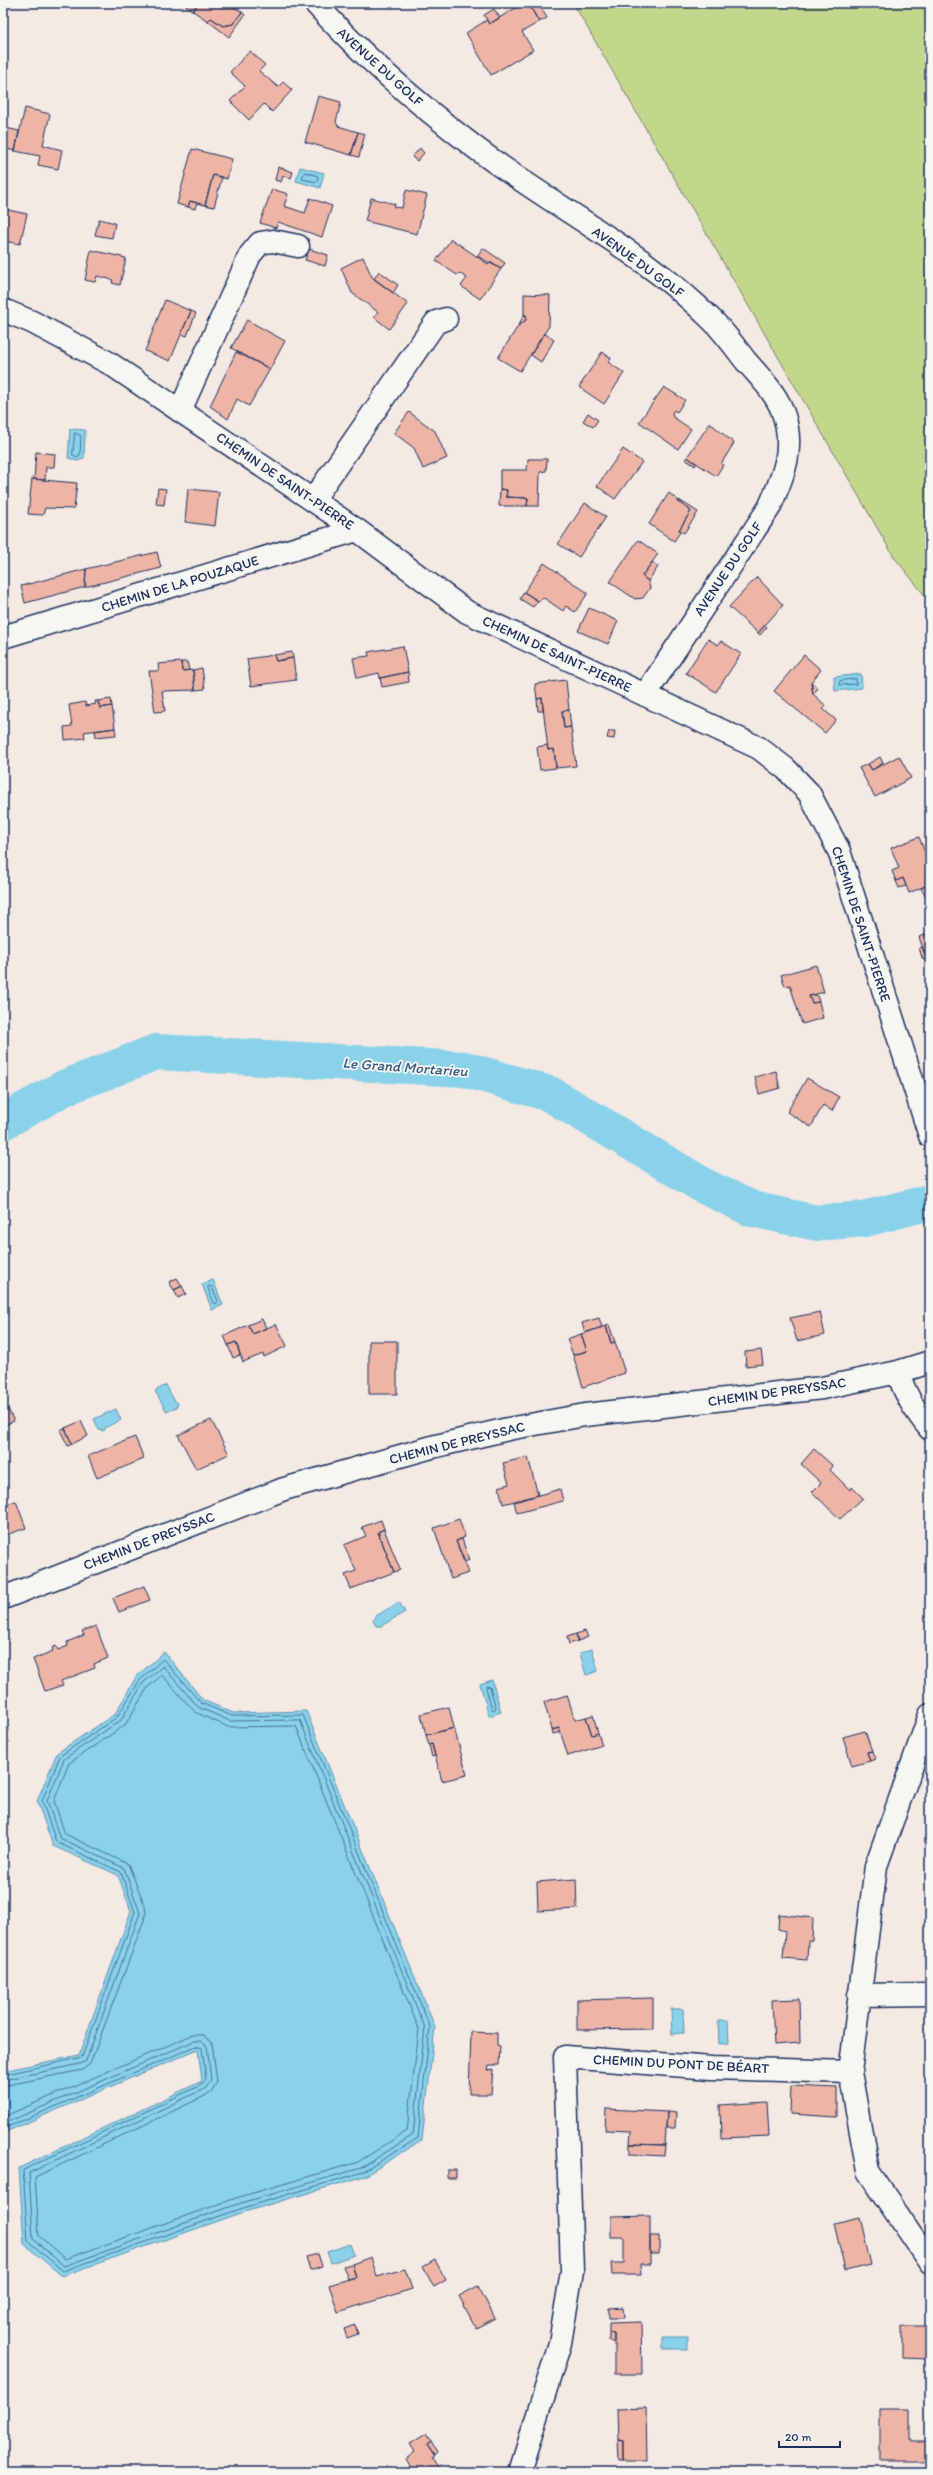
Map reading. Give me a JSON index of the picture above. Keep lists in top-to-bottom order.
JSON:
{
  "streets": {
    "street": [
      "AVENUE DU GOLF",
      "CHEMIN DE SAINT-PIERRE",
      "CHEMIN DE LA POUZAQUE",
      "CHEMIN DE PREYSSAC",
      "CHEMIN DU PONT DE BÉART"
    ]
  },
  "crossings": [
    ["AVENUE DU GOLF", "CHEMIN DE SAINT-PIERRE"],
    ["CHEMIN DE SAINT-PIERRE", "CHEMIN DE LA POUZAQUE"]
  ],
  "water": ["Le Grand Mortarieu"],
  "scale_bar": "20 m"
}
